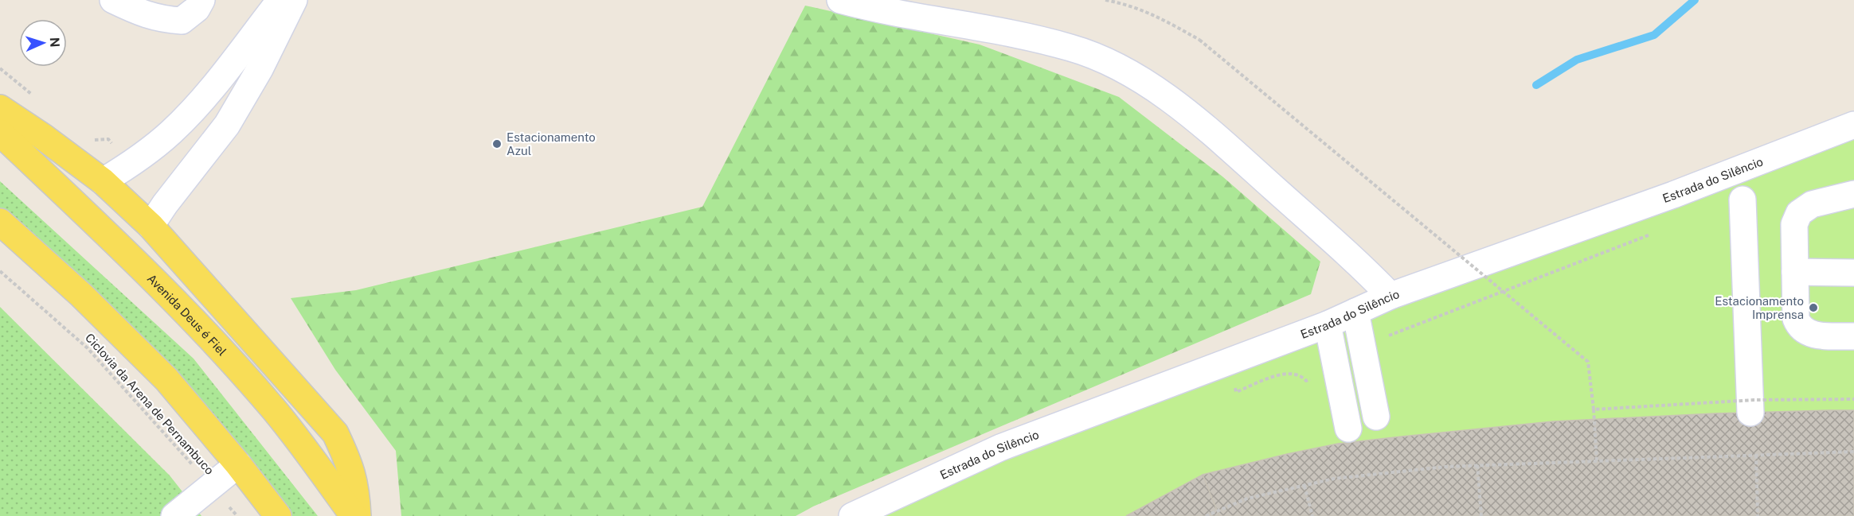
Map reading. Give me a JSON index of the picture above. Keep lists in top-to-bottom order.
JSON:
{
  "streets": {
    "main road": ["Avenida Deus é Fiel"],
    "street": ["Estrada do Silêncio"],
    "path": ["Ciclovia da Arena de Pernambuco"]
  },
  "places": ["Estacionamento Azul", "Estacionamento Imprensa"],
  "north": "right"
}
